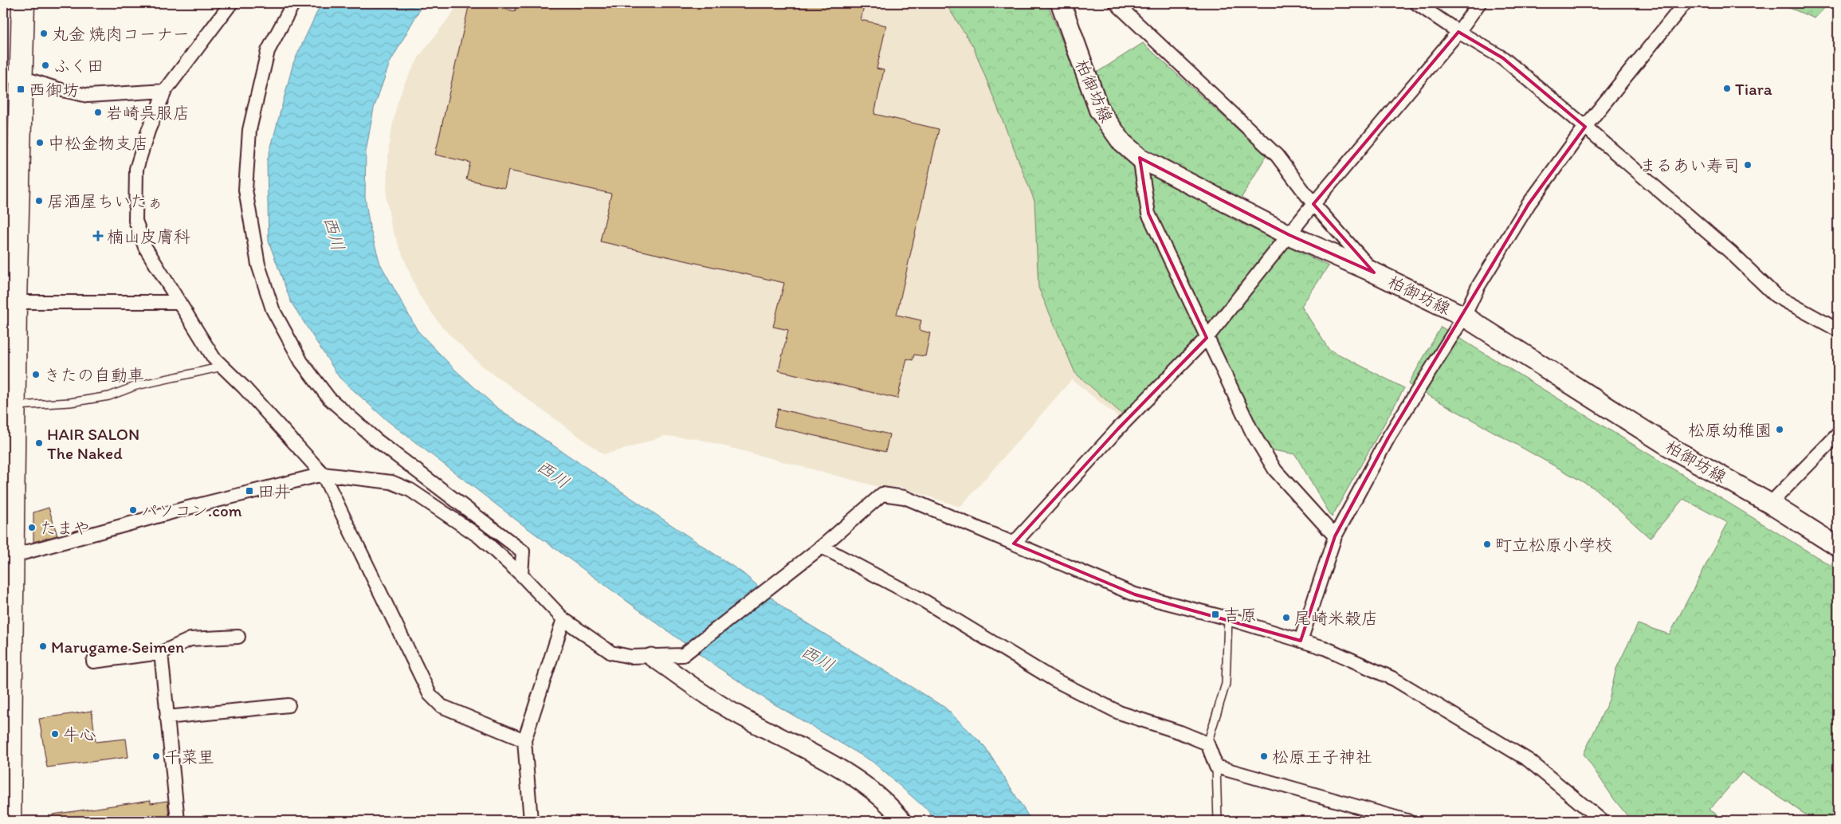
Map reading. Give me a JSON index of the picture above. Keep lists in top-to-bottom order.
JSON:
{
  "streets": {
    "main road": ["柏御坊線"]
  },
  "water": ["西川"],
  "places": {
    "other": [
      "丸金 焼肉コーナー",
      "ふく田",
      "Tiara",
      "岩崎呉服店",
      "中松金物支店",
      "まるあい寿司",
      "居酒屋ちいたぁ",
      "きたの自動車",
      "松原幼稚園",
      "HAIR SALON The Naked",
      "パソコン.com",
      "たまや",
      "町立松原小学校",
      "尾崎米穀店",
      "Marugame Seimen",
      "牛心",
      "千菜里",
      "松原王子神社"
    ],
    "transit": ["西御坊", "田井", "吉原"],
    "health": ["楠山皮膚科"]
  }
}
